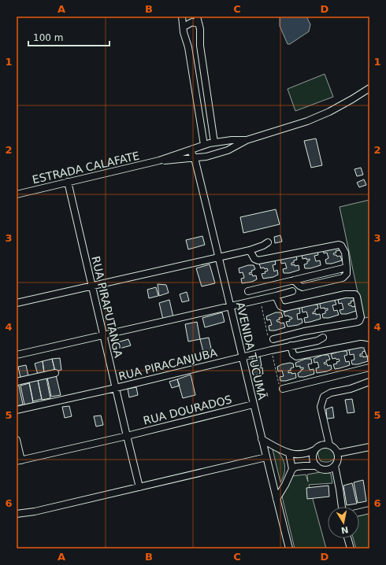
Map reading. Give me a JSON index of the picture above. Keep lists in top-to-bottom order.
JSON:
{
  "streets": {
    "street": [
      "ESTRADA CALAFATE",
      "RUA PIRAPUTANGA",
      "AVENIDA TUCUMÃ",
      "RUA PIRACANJUBA",
      "RUA DOURADOS"
    ]
  },
  "crossings": [
    ["ESTRADA CALAFATE", "RUA PIRAPUTANGA"],
    ["ESTRADA CALAFATE", "AVENIDA TUCUMÃ"],
    ["RUA PIRAPUTANGA", "RUA PIRACANJUBA"],
    ["RUA PIRAPUTANGA", "RUA DOURADOS"],
    ["AVENIDA TUCUMÃ", "RUA PIRACANJUBA"],
    ["AVENIDA TUCUMÃ", "RUA DOURADOS"]
  ],
  "scale_bar": "100 m",
  "north": "bottom",
  "grid": {
    "columns": [
      "A",
      "B",
      "C",
      "D"
    ],
    "rows": [
      "1",
      "2",
      "3",
      "4",
      "5",
      "6"
    ]
  }
}
